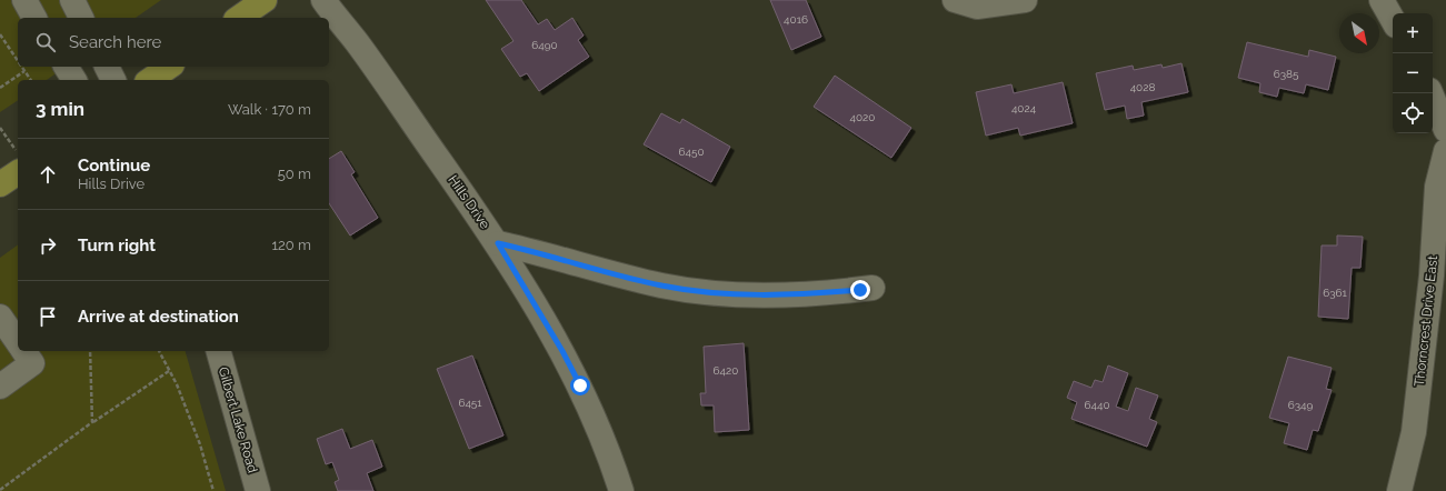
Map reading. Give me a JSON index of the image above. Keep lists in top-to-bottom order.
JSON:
{
  "streets": {
    "street": ["Hills Drive", "Thorncrest Drive East", "Gilbert Lake Road"]
  },
  "house_numbers": [
    "4016",
    "6490",
    "6385",
    "4028",
    "4024",
    "4020",
    "6450",
    "6361",
    "6420",
    "6451",
    "6440",
    "6349"
  ],
  "north": "bottom right",
  "page": {
    "map_buttons": ["+", "−"],
    "search": "Search here",
    "heading": ["3 min", "Walk · 170 m"],
    "list": [
      ["Continue", "Hills Drive", "50 m"],
      ["Turn right", "120 m"],
      "Arrive at destination"
    ]
  }
}
